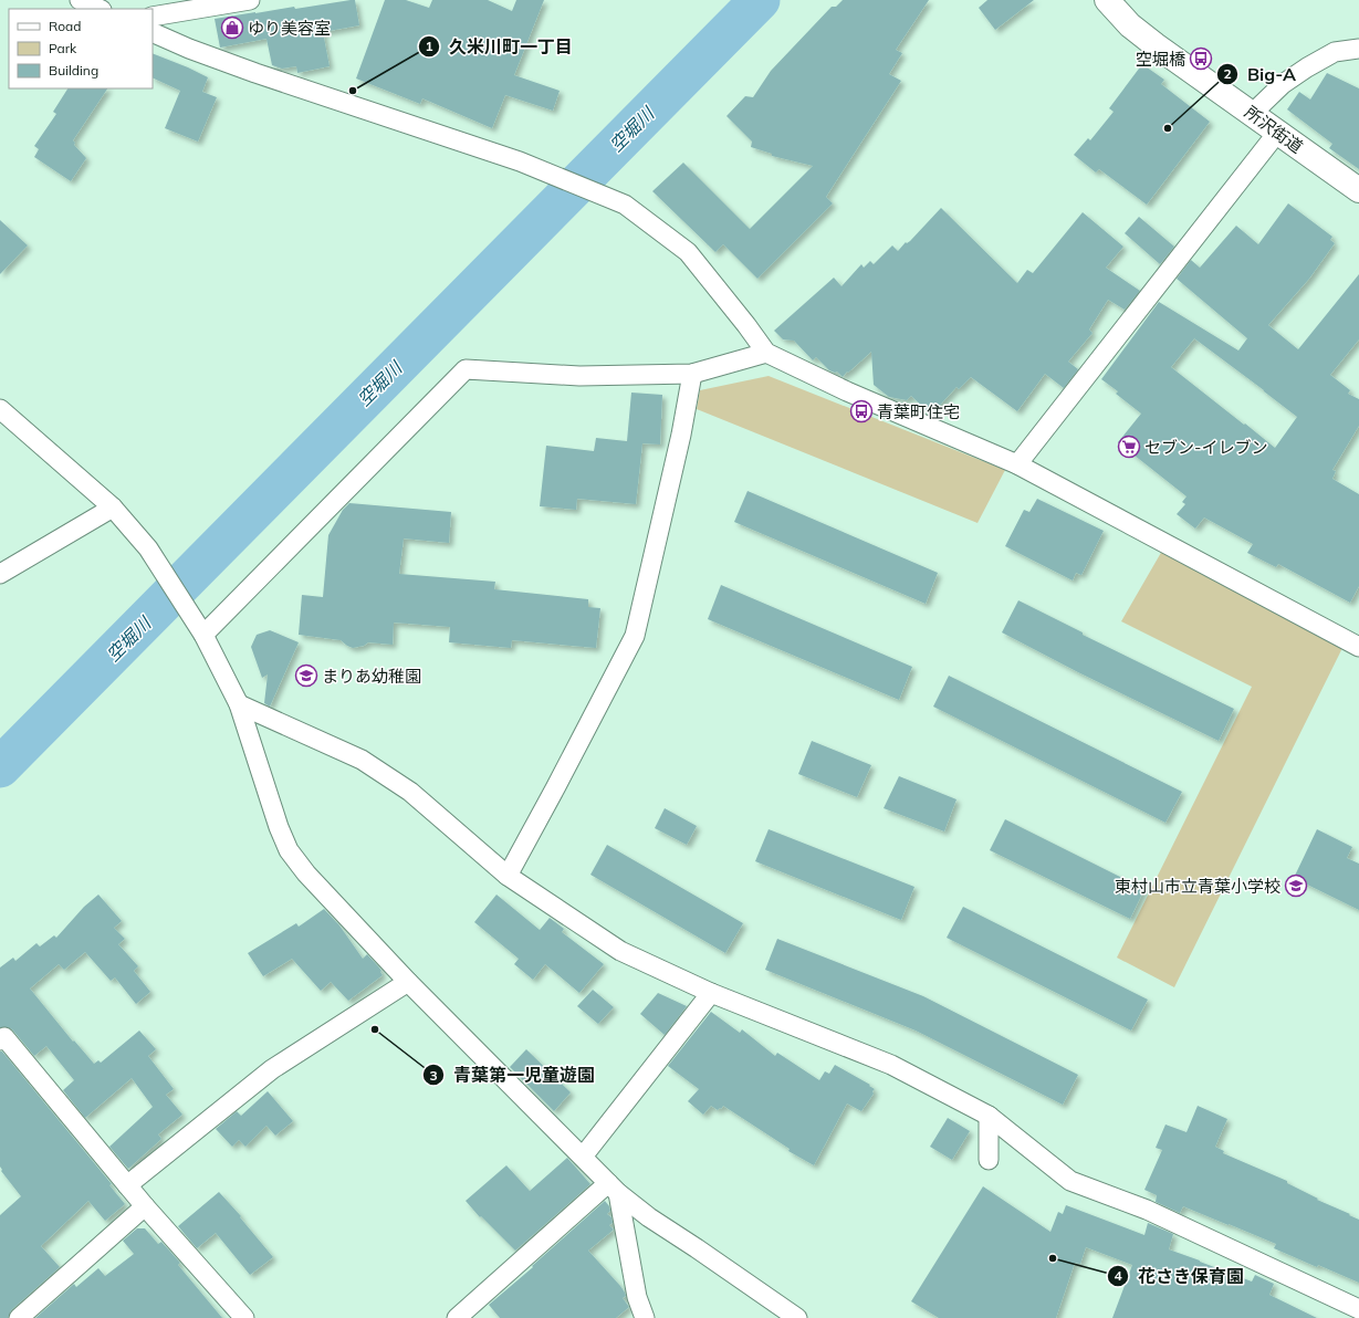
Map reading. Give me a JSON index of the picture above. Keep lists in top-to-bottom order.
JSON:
{
  "streets": {
    "main road": ["所沢街道"]
  },
  "water": ["空堀川"],
  "places": {
    "shop": ["ゆり美容室"],
    "bus stop": ["空堀橋", "青葉町住宅"],
    "other": [
      "久米川町一丁目",
      "Big-A",
      "青葉第一児童遊園",
      "花さき保育園"
    ],
    "supermarket": ["セブン-イレブン"],
    "school or university": ["まりあ幼稚園", "東村山市立青葉小学校"]
  },
  "legend": ["Road", "Park", "Building"]
}
